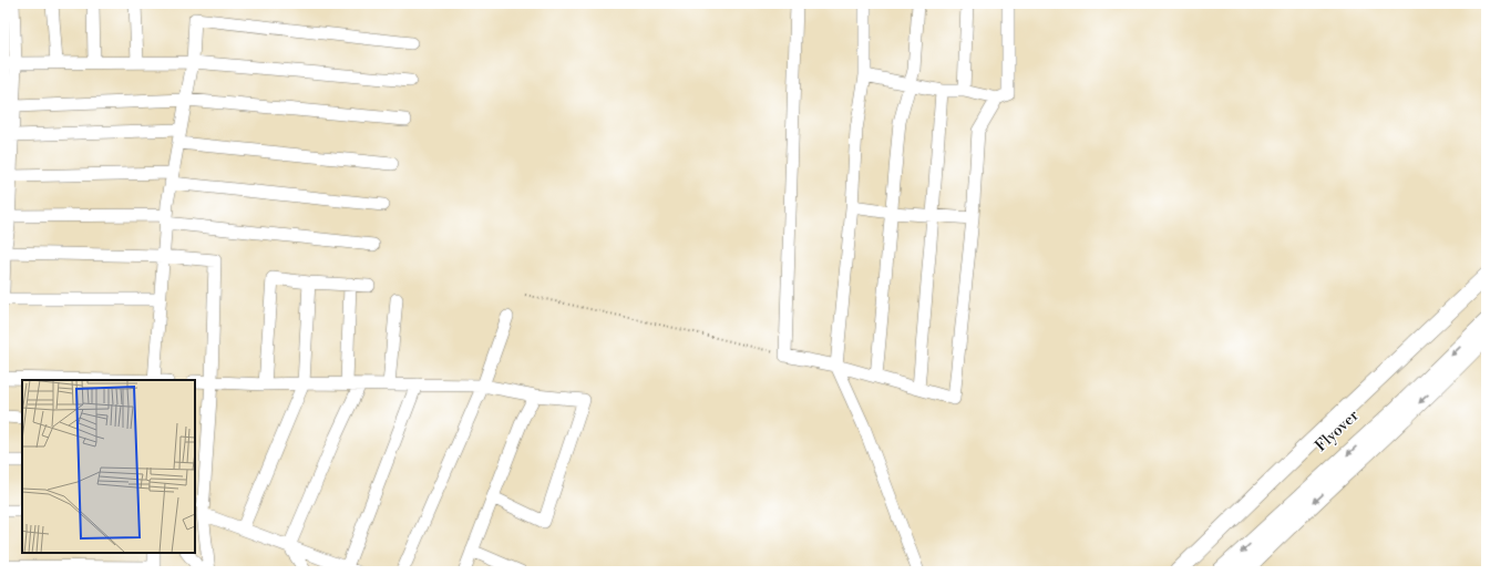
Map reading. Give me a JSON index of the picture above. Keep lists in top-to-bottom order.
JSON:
{
  "streets": {
    "highway": ["Flyover"]
  }
}
